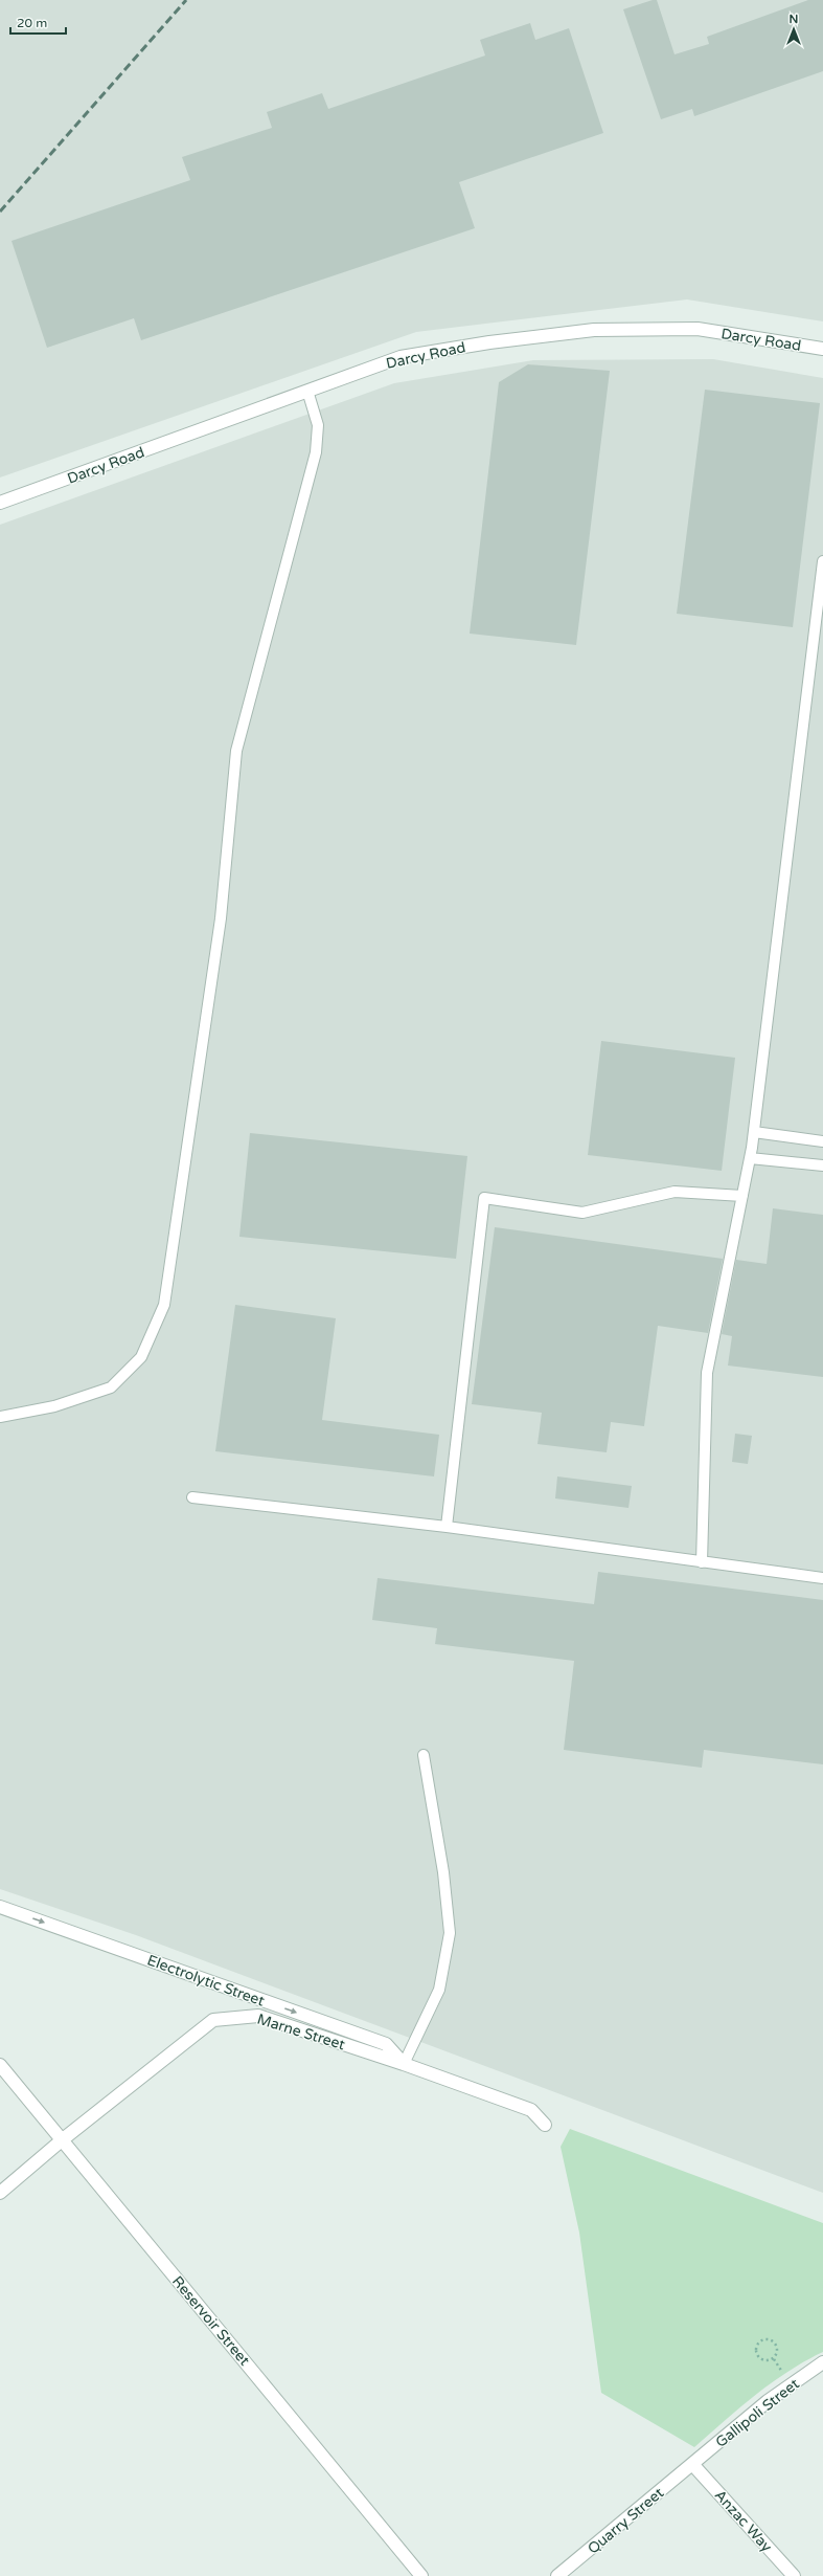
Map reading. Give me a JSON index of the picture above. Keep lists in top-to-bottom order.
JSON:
{
  "streets": {
    "street": [
      "Darcy Road",
      "Electrolytic Street",
      "Marne Street",
      "Reservoir Street",
      "Gallipoli Street",
      "Quarry Street",
      "Anzac Way"
    ]
  },
  "crossings": [
    ["Electrolytic Street", "Marne Street"],
    ["Marne Street", "Reservoir Street"],
    ["Gallipoli Street", "Quarry Street"],
    ["Gallipoli Street", "Anzac Way"],
    ["Quarry Street", "Anzac Way"]
  ],
  "one_way": ["Electrolytic Street"],
  "scale_bar": "20 m",
  "north": "top"
}
